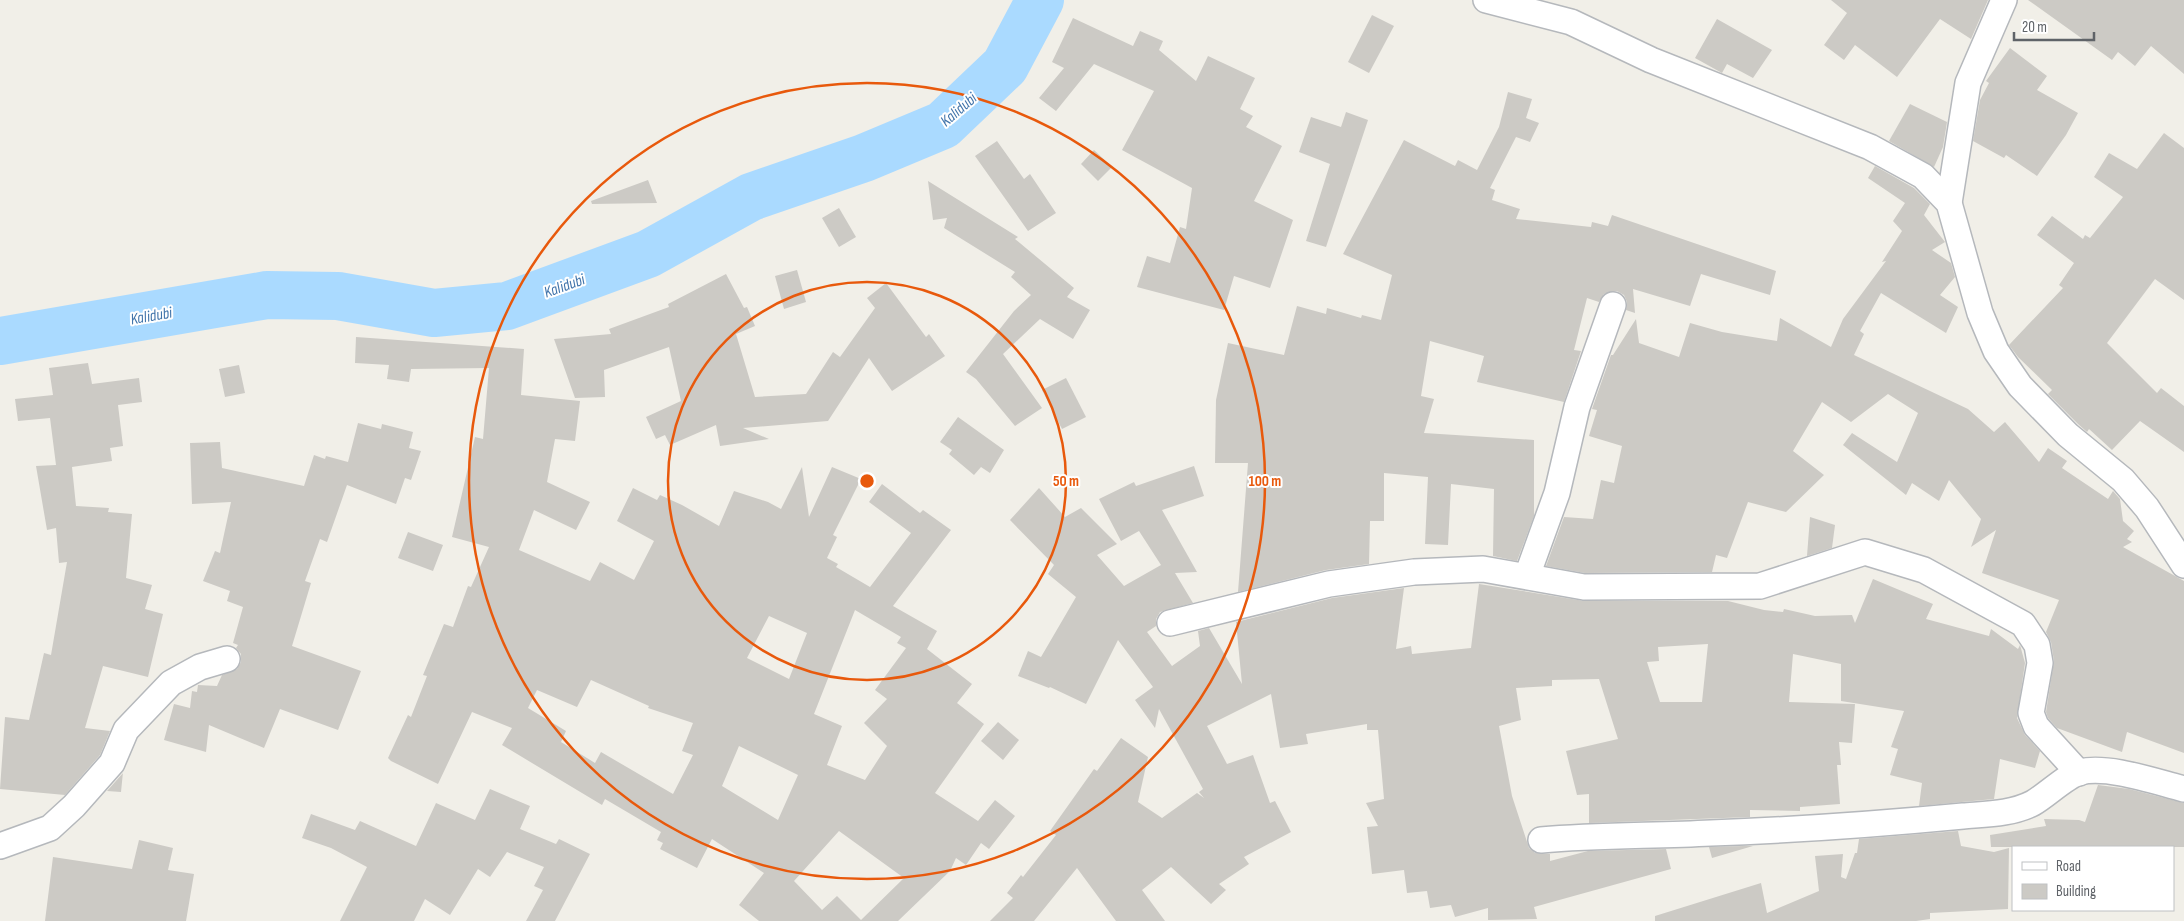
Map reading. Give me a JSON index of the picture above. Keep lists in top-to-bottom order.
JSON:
{
  "water": ["Kalidubi"],
  "legend": ["Road", "Building"],
  "scale_bar": "20 m",
  "rings": ["50 m", "100 m"]
}
